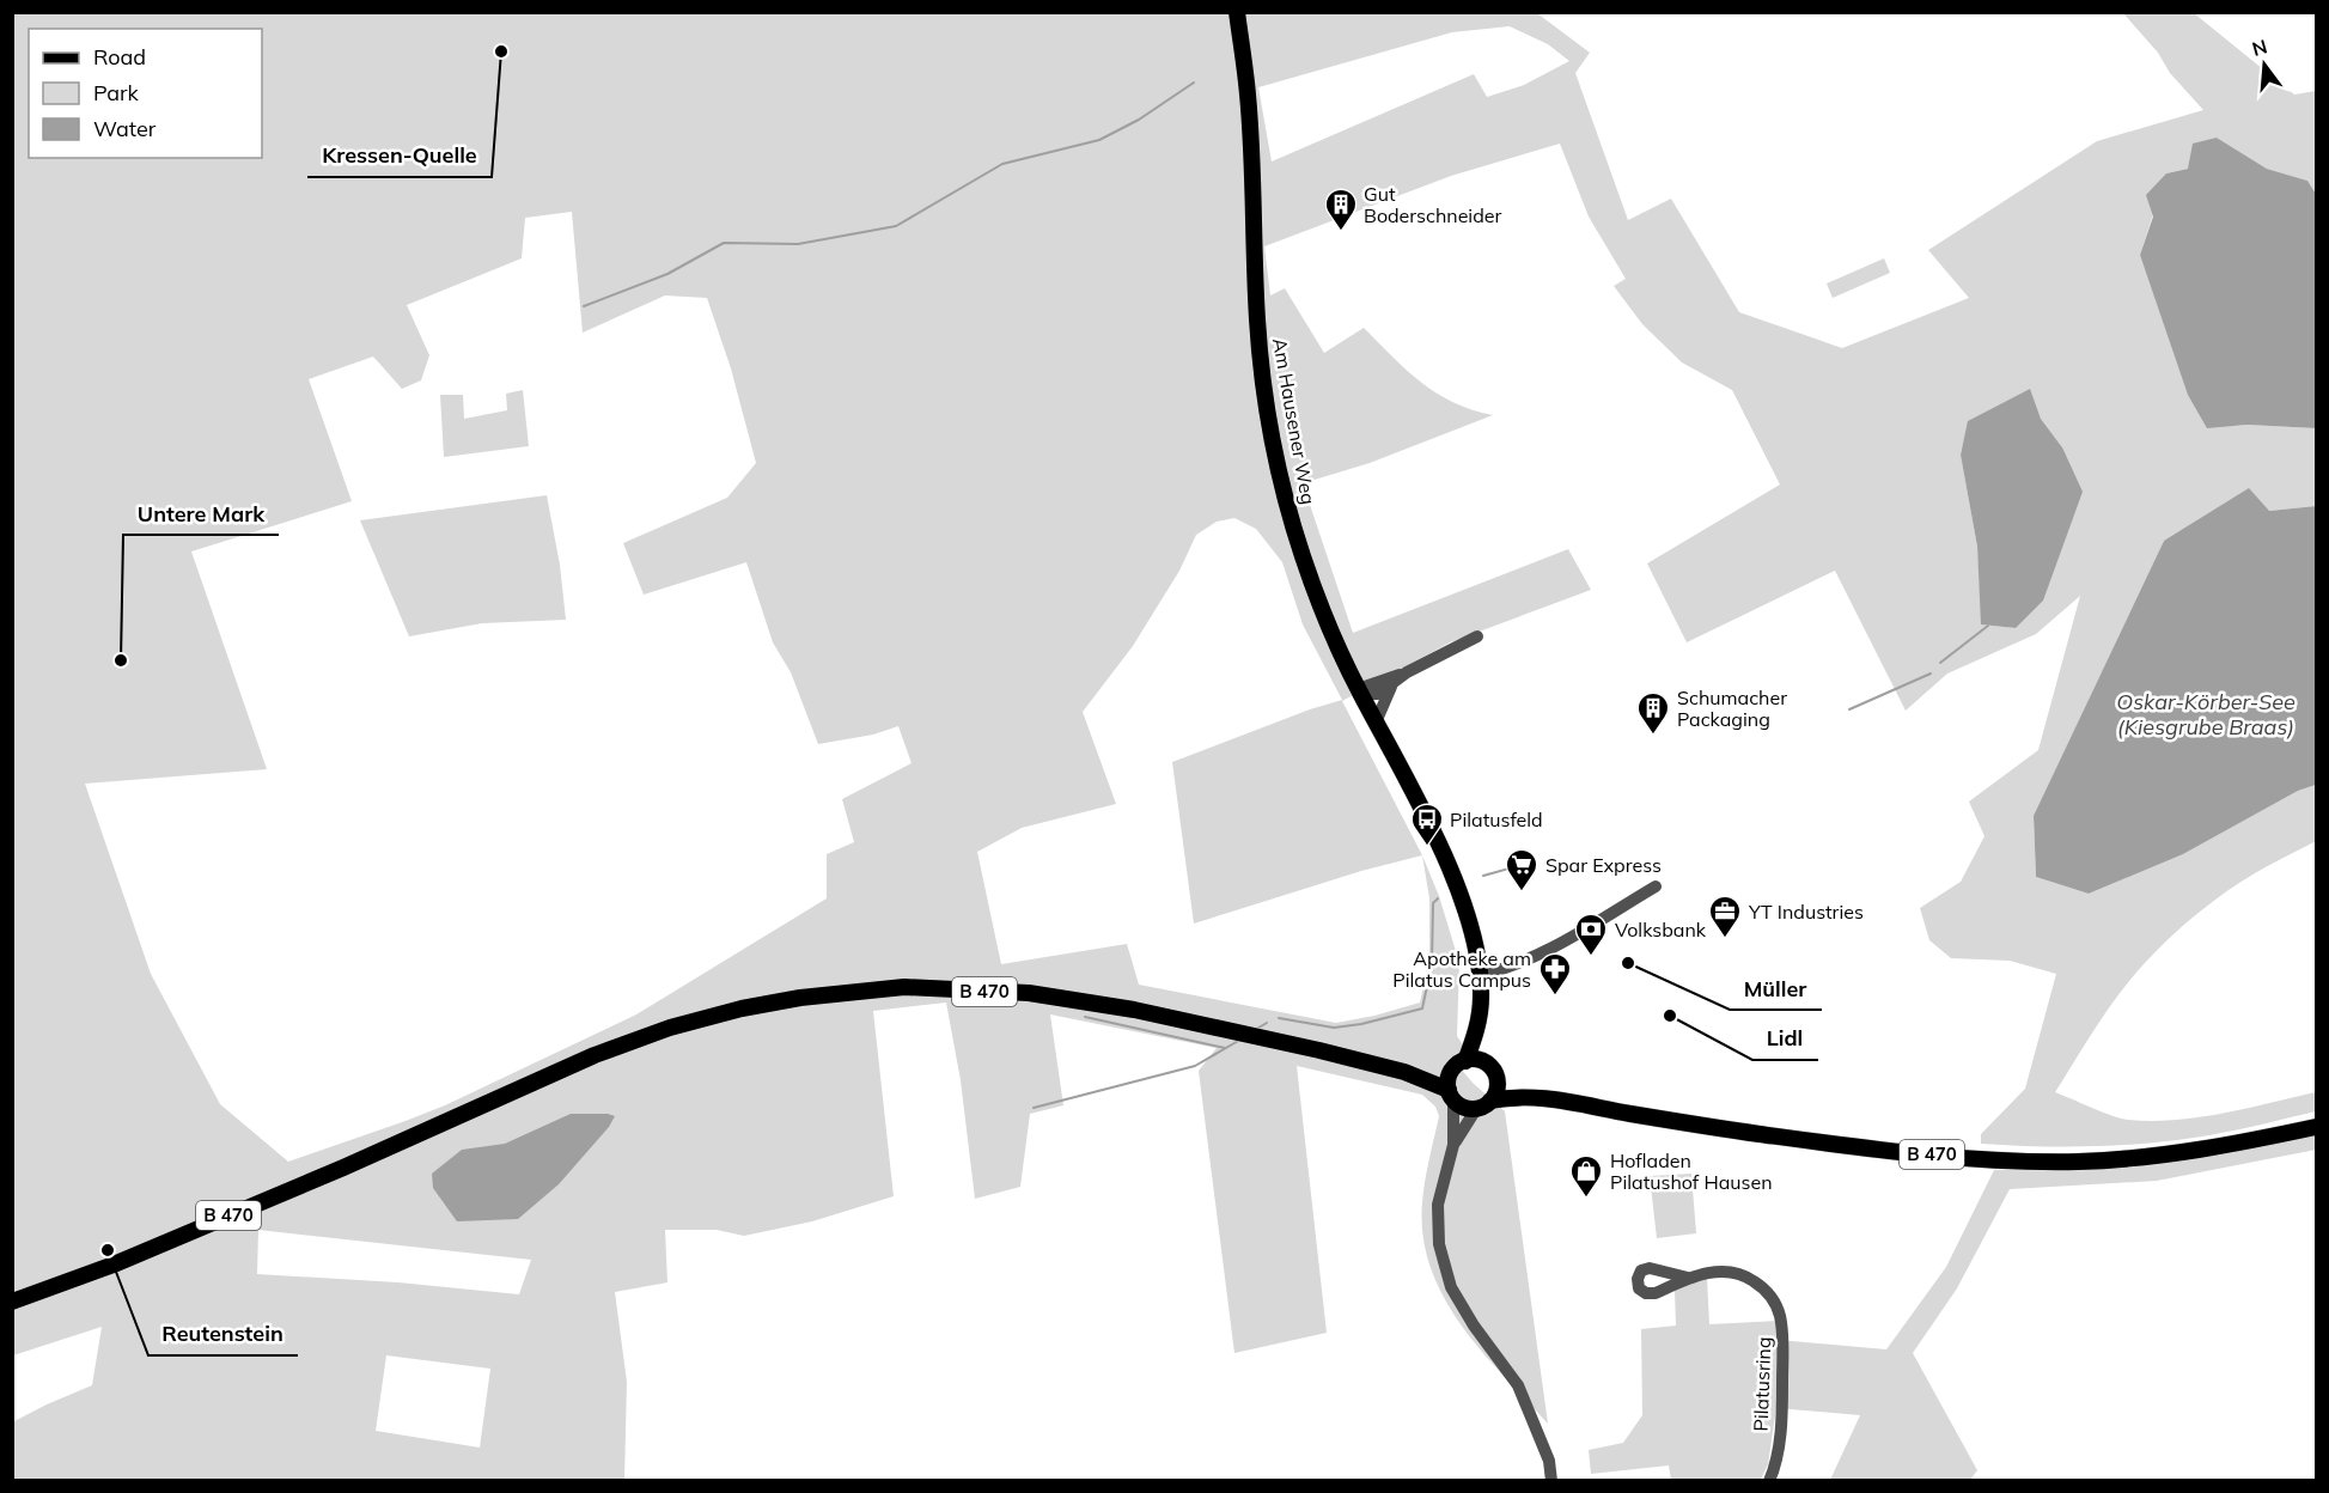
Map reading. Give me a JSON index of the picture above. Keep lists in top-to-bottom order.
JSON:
{
  "streets": {
    "main road": ["Am Hausener Weg", "B 470"],
    "street": ["Pilatusring"]
  },
  "water": ["Oskar-Körber-See (Kiesgrube Braas)"],
  "places": {
    "other": [
      "Kressen-Quelle",
      "Untere Mark",
      "Müller",
      "Lidl",
      "Reutenstein"
    ],
    "building": ["Gut Boderschneider", "Schumacher Packaging"],
    "bus stop": ["Pilatusfeld"],
    "supermarket": ["Spar Express"],
    "office": ["YT Industries"],
    "bank": ["Volksbank"],
    "pharmacy": ["Apotheke am Pilatus Campus"],
    "shop": ["Hofladen Pilatushof Hausen"]
  },
  "legend": ["Road", "Park", "Water"],
  "north": "top"
}
